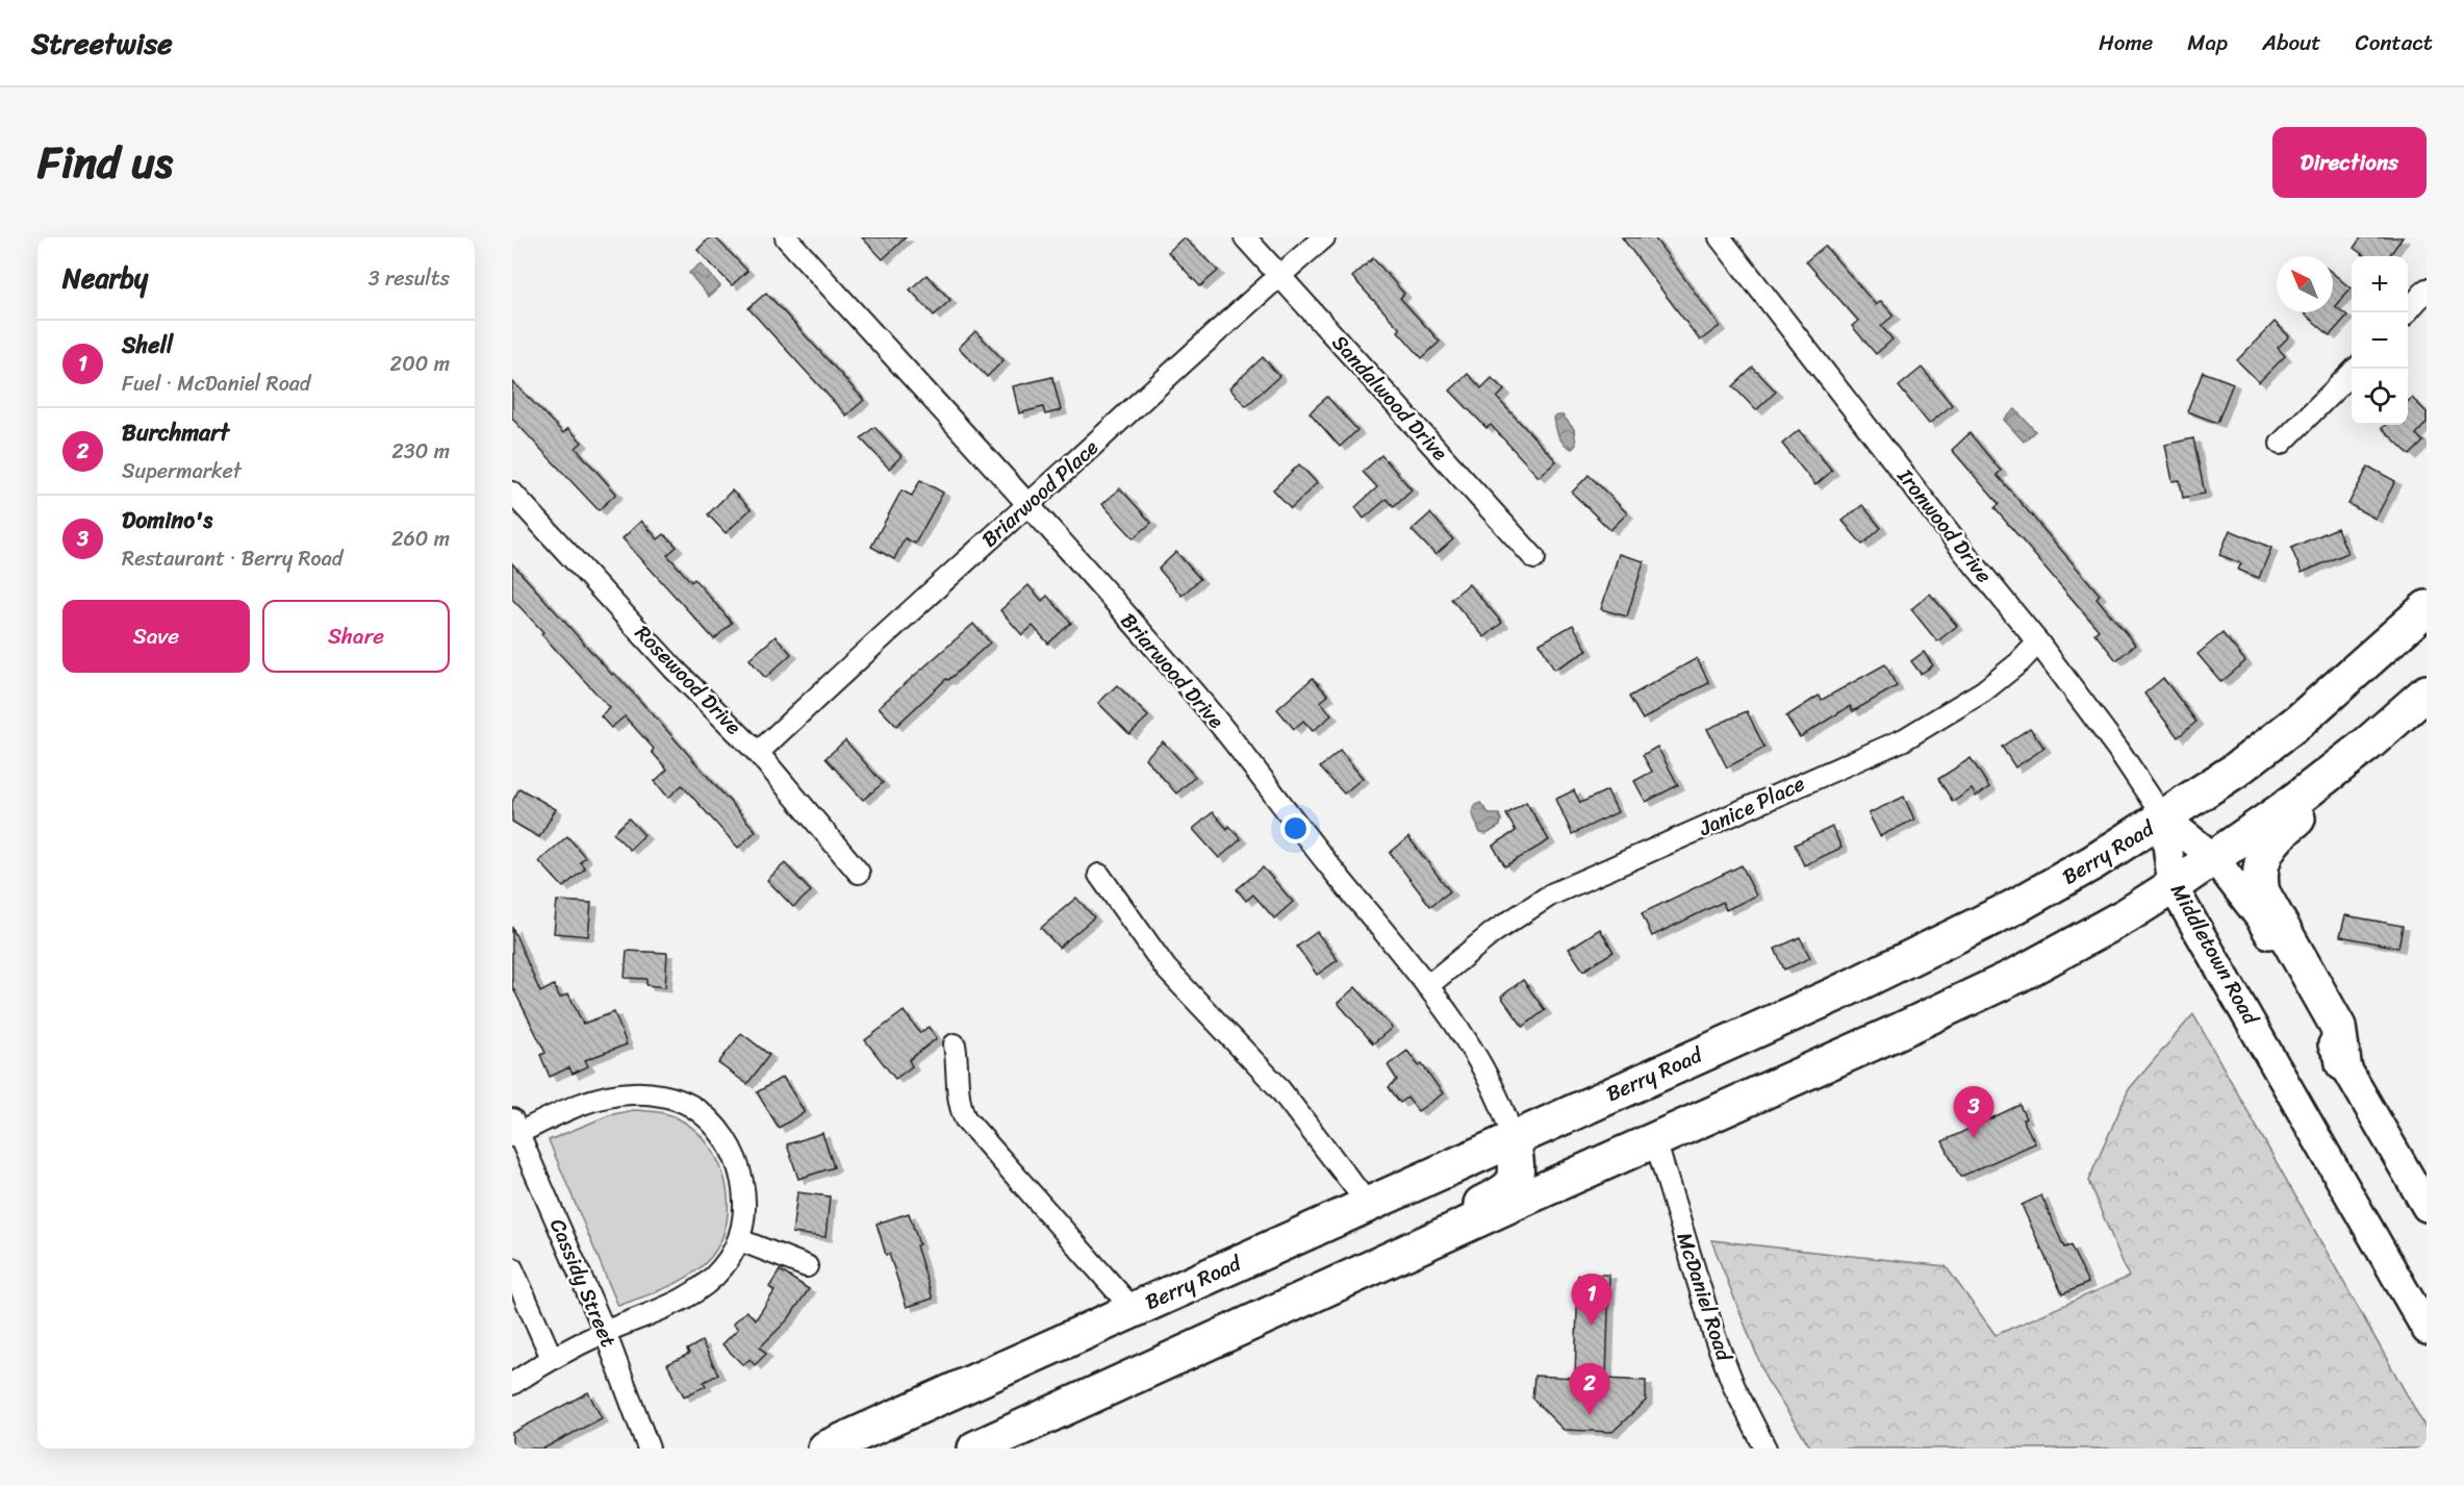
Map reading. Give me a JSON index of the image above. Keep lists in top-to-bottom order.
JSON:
{
  "streets": {
    "highway": ["Berry Road"],
    "main road": ["Middletown Road"],
    "street": [
      "Sandalwood Drive",
      "Briarwood Place",
      "Ironwood Drive",
      "Briarwood Drive",
      "Rosewood Drive",
      "Janice Place",
      "Cassidy Street",
      "McDaniel Road"
    ]
  },
  "crossings": [
    ["Sandalwood Drive", "Briarwood Place"],
    ["Briarwood Place", "Briarwood Drive"],
    ["Briarwood Place", "Rosewood Drive"],
    ["Ironwood Drive", "Janice Place"],
    ["Ironwood Drive", "Berry Road"],
    ["Ironwood Drive", "Middletown Road"],
    ["Briarwood Drive", "Janice Place"],
    ["Briarwood Drive", "Berry Road"],
    ["Berry Road", "Middletown Road"]
  ],
  "north": "top left",
  "page": {
    "header": "Streetwise",
    "nav": [
      "Home",
      "Map",
      "About",
      "Contact"
    ],
    "title": "Find us",
    "buttons": [
      "Directions",
      ["Save", "Share"]
    ],
    "heading": ["Nearby", "3 results"],
    "map_buttons": ["+", "−"],
    "list": [
      {
        "mark": "1",
        "name": "Shell",
        "note": "Fuel · McDaniel Road",
        "value": "200 m"
      },
      {
        "mark": "2",
        "name": "Burchmart",
        "note": "Supermarket",
        "value": "230 m"
      },
      {
        "mark": "3",
        "name": "Domino's",
        "note": "Restaurant · Berry Road",
        "value": "260 m"
      }
    ],
    "pins": ["3", "1", "2"]
  }
}
